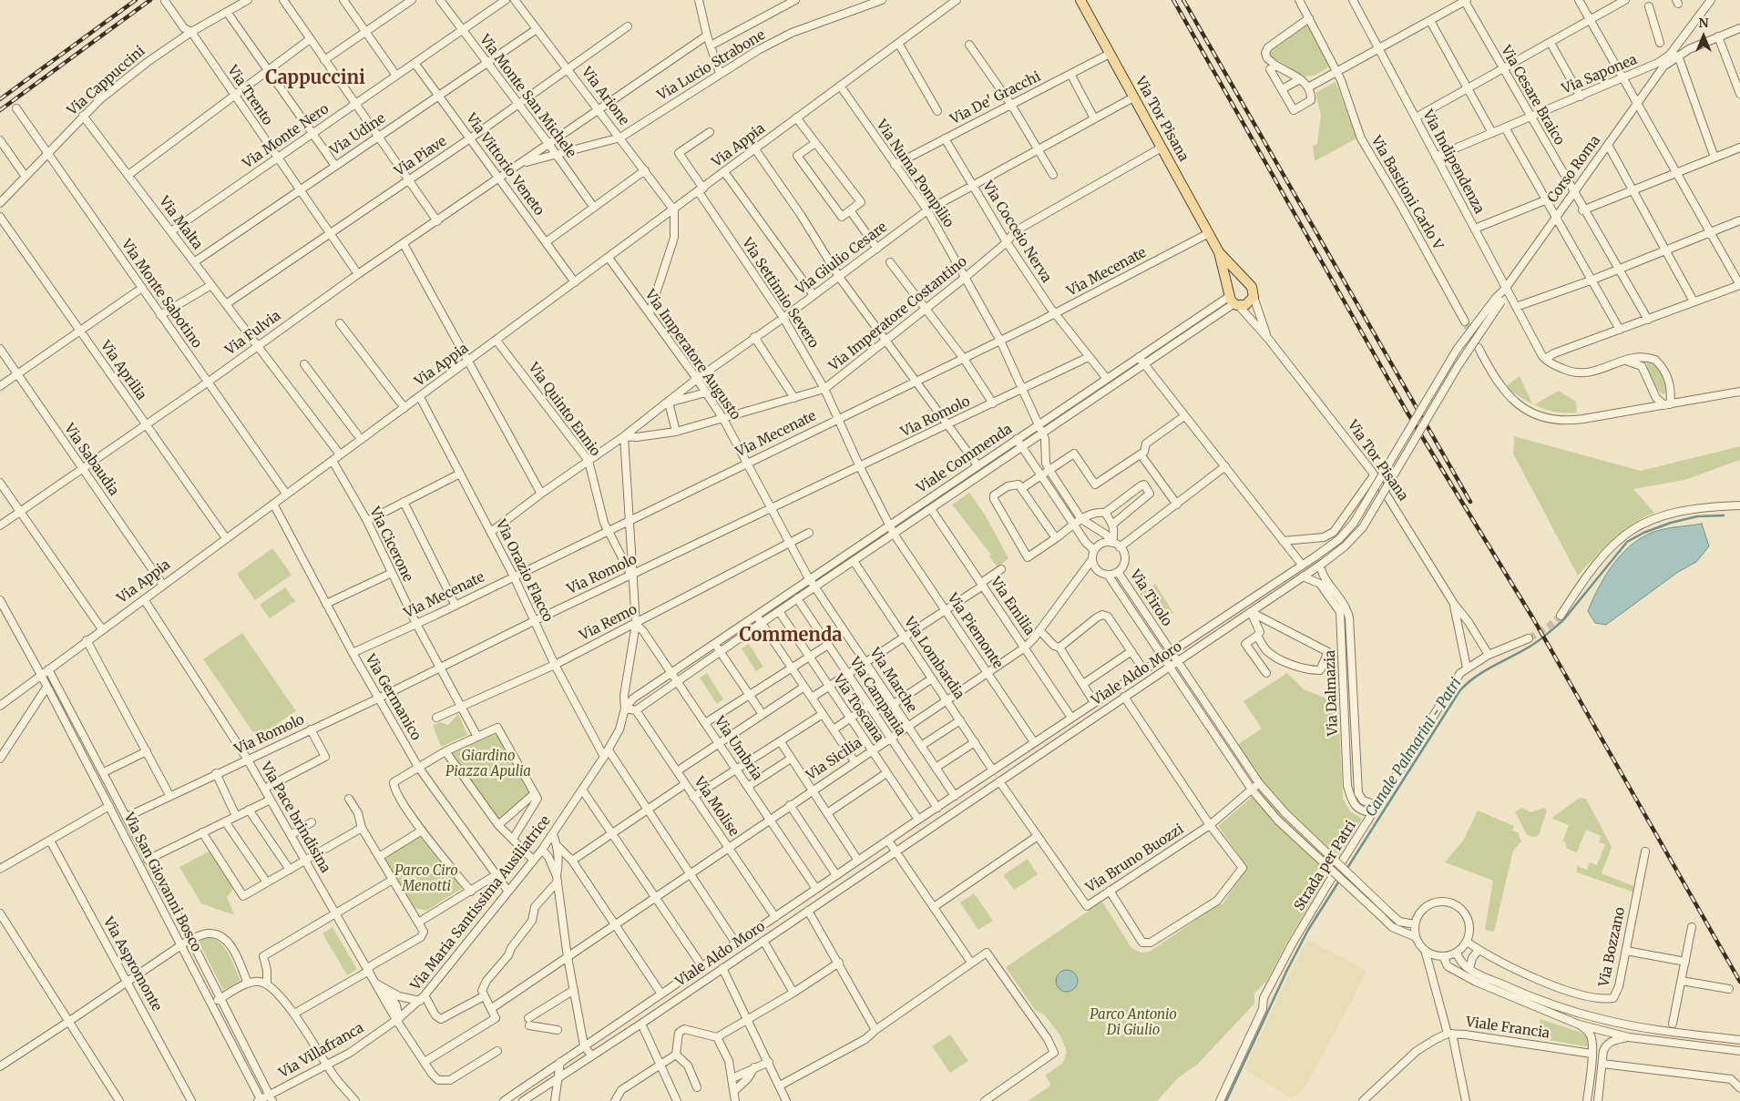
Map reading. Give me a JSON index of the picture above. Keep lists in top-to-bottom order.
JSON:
{
  "streets": {
    "main road": ["Via Tor Pisana"],
    "street": [
      "Via Lucio Strabone",
      "Via Saponea",
      "Via Cappuccini",
      "Via Trento",
      "Via Cesare Braico",
      "Via Monte San Michele",
      "Via Arione",
      "Via De' Gracchi",
      "Via Udine",
      "Via Monte Nero",
      "Via Appia",
      "Via Piave",
      "Via Indipendenza",
      "Via Vittorio Veneto",
      "Corso Roma",
      "Via Numa Pompilio",
      "Via Bastioni Carlo V",
      "Via Malta",
      "Via Cocceio Nerva",
      "Via Giulio Cesare",
      "Via Mecenate",
      "Via Settimio Severo",
      "Via Monte Sabotino",
      "Via Imperatore Costantino",
      "Via Fulvia",
      "Via Imperatore Augusto",
      "Via Aprilia",
      "Via Quinto Ennio",
      "Via Romolo",
      "Viale Commenda",
      "Via Sabaudia",
      "Via Cicerone",
      "Via Orazio Flacco",
      "Via Tirolo",
      "Via Emilia",
      "Via Remo",
      "Via Piemonte",
      "Via Lombardia",
      "Viale Aldo Moro",
      "Via Marche",
      "Via Dalmazia",
      "Via Campania",
      "Via Germanico",
      "Via Toscana",
      "Via Umbria",
      "Via Sicilia",
      "Via Molise",
      "Via Pace brindisina",
      "Via Bruno Buozzi",
      "Strada per Patri",
      "Via San Giovanni Bosco",
      "Via Maria Santissima Ausiliatrice",
      "Via Bozzano",
      "Via Aspromonte",
      "Viale Francia",
      "Via Villafranca"
    ]
  },
  "crossings": [
    ["Via Lucio Strabone", "Via Monte San Michele"],
    ["Via Lucio Strabone", "Via Arione"],
    ["Via Lucio Strabone", "Via Fulvia"],
    ["Via Saponea", "Via Cesare Braico"],
    ["Via Saponea", "Via Indipendenza"],
    ["Via Cappuccini", "Via Trento"],
    ["Via Cappuccini", "Via Malta"],
    ["Via Cappuccini", "Via Monte Sabotino"],
    ["Via Trento", "Via Udine"],
    ["Via Trento", "Via Monte Nero"],
    ["Via Trento", "Via Piave"],
    ["Via Trento", "Via Fulvia"],
    ["Via Cesare Braico", "Corso Roma"],
    ["Via Monte San Michele", "Via Udine"],
    ["Via Monte San Michele", "Via Monte Nero"],
    ["Via Monte San Michele", "Via Piave"],
    ["Via Monte San Michele", "Via Fulvia"],
    ["Via Arione", "Via Udine"],
    ["Via Arione", "Via Appia"],
    ["Via Arione", "Via Piave"],
    ["Via Arione", "Via Fulvia"],
    ["Via De' Gracchi", "Via Tor Pisana"],
    ["Via De' Gracchi", "Via Numa Pompilio"],
    ["Via De' Gracchi", "Via Cocceio Nerva"],
    ["Via Tor Pisana", "Via Giulio Cesare"],
    ["Via Tor Pisana", "Via Mecenate"],
    ["Via Tor Pisana", "Via Imperatore Costantino"],
    ["Via Tor Pisana", "Viale Commenda"],
    ["Via Tor Pisana", "Strada per Patri"],
    ["Via Udine", "Via Vittorio Veneto"],
    ["Via Udine", "Via Malta"],
    ["Via Monte Nero", "Via Vittorio Veneto"],
    ["Via Monte Nero", "Via Malta"],
    ["Via Appia", "Via Vittorio Veneto"],
    ["Via Appia", "Via Numa Pompilio"],
    ["Via Appia", "Via Malta"],
    ["Via Appia", "Via Settimio Severo"],
    ["Via Appia", "Via Monte Sabotino"],
    ["Via Appia", "Via Imperatore Augusto"],
    ["Via Appia", "Via Aprilia"],
    ["Via Appia", "Via Quinto Ennio"],
    ["Via Appia", "Via Sabaudia"],
    ["Via Appia", "Via Cicerone"],
    ["Via Appia", "Via Orazio Flacco"],
    ["Via Appia", "Via Germanico"],
    ["Via Appia", "Via Pace brindisina"],
    ["Via Appia", "Via San Giovanni Bosco"],
    ["Via Piave", "Via Vittorio Veneto"],
    ["Via Piave", "Via Malta"],
    ["Via Indipendenza", "Corso Roma"],
    ["Via Vittorio Veneto", "Via Fulvia"],
    ["Corso Roma", "Viale Aldo Moro"],
    ["Via Numa Pompilio", "Via Giulio Cesare"],
    ["Via Numa Pompilio", "Via Mecenate"],
    ["Via Numa Pompilio", "Via Imperatore Costantino"],
    ["Via Numa Pompilio", "Via Romolo"],
    ["Via Numa Pompilio", "Viale Commenda"],
    ["Via Malta", "Via Fulvia"],
    ["Via Cocceio Nerva", "Via Giulio Cesare"],
    ["Via Cocceio Nerva", "Via Mecenate"],
    ["Via Cocceio Nerva", "Via Imperatore Costantino"],
    ["Via Cocceio Nerva", "Via Romolo"],
    ["Via Cocceio Nerva", "Viale Commenda"],
    ["Via Giulio Cesare", "Via Settimio Severo"],
    ["Via Giulio Cesare", "Via Imperatore Costantino"],
    ["Via Giulio Cesare", "Via Imperatore Augusto"],
    ["Via Giulio Cesare", "Via Quinto Ennio"],
    ["Via Giulio Cesare", "Via Orazio Flacco"],
    ["Via Giulio Cesare", "Via Maria Santissima Ausiliatrice"],
    ["Via Mecenate", "Via Settimio Severo"],
    ["Via Mecenate", "Via Imperatore Augusto"],
    ["Via Mecenate", "Via Quinto Ennio"],
    ["Via Mecenate", "Via Cicerone"],
    ["Via Mecenate", "Via Orazio Flacco"],
    ["Via Mecenate", "Via Germanico"],
    ["Via Mecenate", "Via Maria Santissima Ausiliatrice"],
    ["Via Settimio Severo", "Via Imperatore Costantino"],
    ["Via Settimio Severo", "Via Romolo"],
    ["Via Settimio Severo", "Viale Commenda"],
    ["Via Settimio Severo", "Via Piemonte"],
    ["Via Monte Sabotino", "Via Fulvia"],
    ["Via Imperatore Costantino", "Via Imperatore Augusto"],
    ["Via Imperatore Costantino", "Via Maria Santissima Ausiliatrice"],
    ["Via Fulvia", "Via Aprilia"],
    ["Via Fulvia", "Via Sabaudia"],
    ["Via Imperatore Augusto", "Via Romolo"],
    ["Via Imperatore Augusto", "Viale Commenda"],
    ["Via Imperatore Augusto", "Via Remo"],
    ["Via Imperatore Augusto", "Via Marche"],
    ["Via Quinto Ennio", "Via Romolo"],
    ["Via Quinto Ennio", "Via Maria Santissima Ausiliatrice"],
    ["Via Romolo", "Via Cicerone"],
    ["Via Romolo", "Via Orazio Flacco"],
    ["Via Romolo", "Via Germanico"],
    ["Via Romolo", "Via Pace brindisina"],
    ["Via Romolo", "Via San Giovanni Bosco"],
    ["Via Romolo", "Via Maria Santissima Ausiliatrice"],
    ["Viale Commenda", "Via Emilia"],
    ["Viale Commenda", "Via Piemonte"],
    ["Viale Commenda", "Via Lombardia"],
    ["Viale Commenda", "Via Marche"],
    ["Viale Commenda", "Via Campania"],
    ["Viale Commenda", "Via Toscana"],
    ["Viale Commenda", "Via Umbria"],
    ["Viale Commenda", "Via Molise"],
    ["Viale Commenda", "Via Maria Santissima Ausiliatrice"],
    ["Via Cicerone", "Via Remo"],
    ["Via Orazio Flacco", "Via Remo"],
    ["Via Orazio Flacco", "Via Maria Santissima Ausiliatrice"],
    ["Via Tirolo", "Viale Aldo Moro"],
    ["Via Tirolo", "Via Sicilia"],
    ["Via Tirolo", "Via Bruno Buozzi"],
    ["Via Tirolo", "Via Bozzano"],
    ["Via Emilia", "Viale Aldo Moro"],
    ["Via Emilia", "Via Sicilia"],
    ["Via Remo", "Via Umbria"],
    ["Via Remo", "Via Maria Santissima Ausiliatrice"],
    ["Via Piemonte", "Viale Aldo Moro"],
    ["Via Piemonte", "Via Sicilia"],
    ["Via Lombardia", "Viale Aldo Moro"],
    ["Via Lombardia", "Via Sicilia"],
    ["Viale Aldo Moro", "Via Marche"],
    ["Viale Aldo Moro", "Via Dalmazia"],
    ["Viale Aldo Moro", "Via Campania"],
    ["Viale Aldo Moro", "Via Toscana"],
    ["Viale Aldo Moro", "Via Umbria"],
    ["Viale Aldo Moro", "Via Molise"],
    ["Viale Aldo Moro", "Via Bruno Buozzi"],
    ["Via Marche", "Via Sicilia"],
    ["Via Dalmazia", "Strada per Patri"],
    ["Via Campania", "Via Sicilia"],
    ["Via Germanico", "Via Maria Santissima Ausiliatrice"],
    ["Via Toscana", "Via Sicilia"],
    ["Via Umbria", "Via Sicilia"],
    ["Via Umbria", "Via Maria Santissima Ausiliatrice"],
    ["Via Sicilia", "Via Molise"],
    ["Via Pace brindisina", "Via Maria Santissima Ausiliatrice"],
    ["Via Pace brindisina", "Via Villafranca"],
    ["Via San Giovanni Bosco", "Via Villafranca"],
    ["Via Maria Santissima Ausiliatrice", "Via Villafranca"]
  ],
  "districts": ["Cappuccini", "Commenda"],
  "water": ["Canale Palmarini - Patri"],
  "parks": ["Giardino Piazza Apulia", "Parco Ciro Menotti", "Parco Antonio Di Giulio"],
  "north": "top"
}
